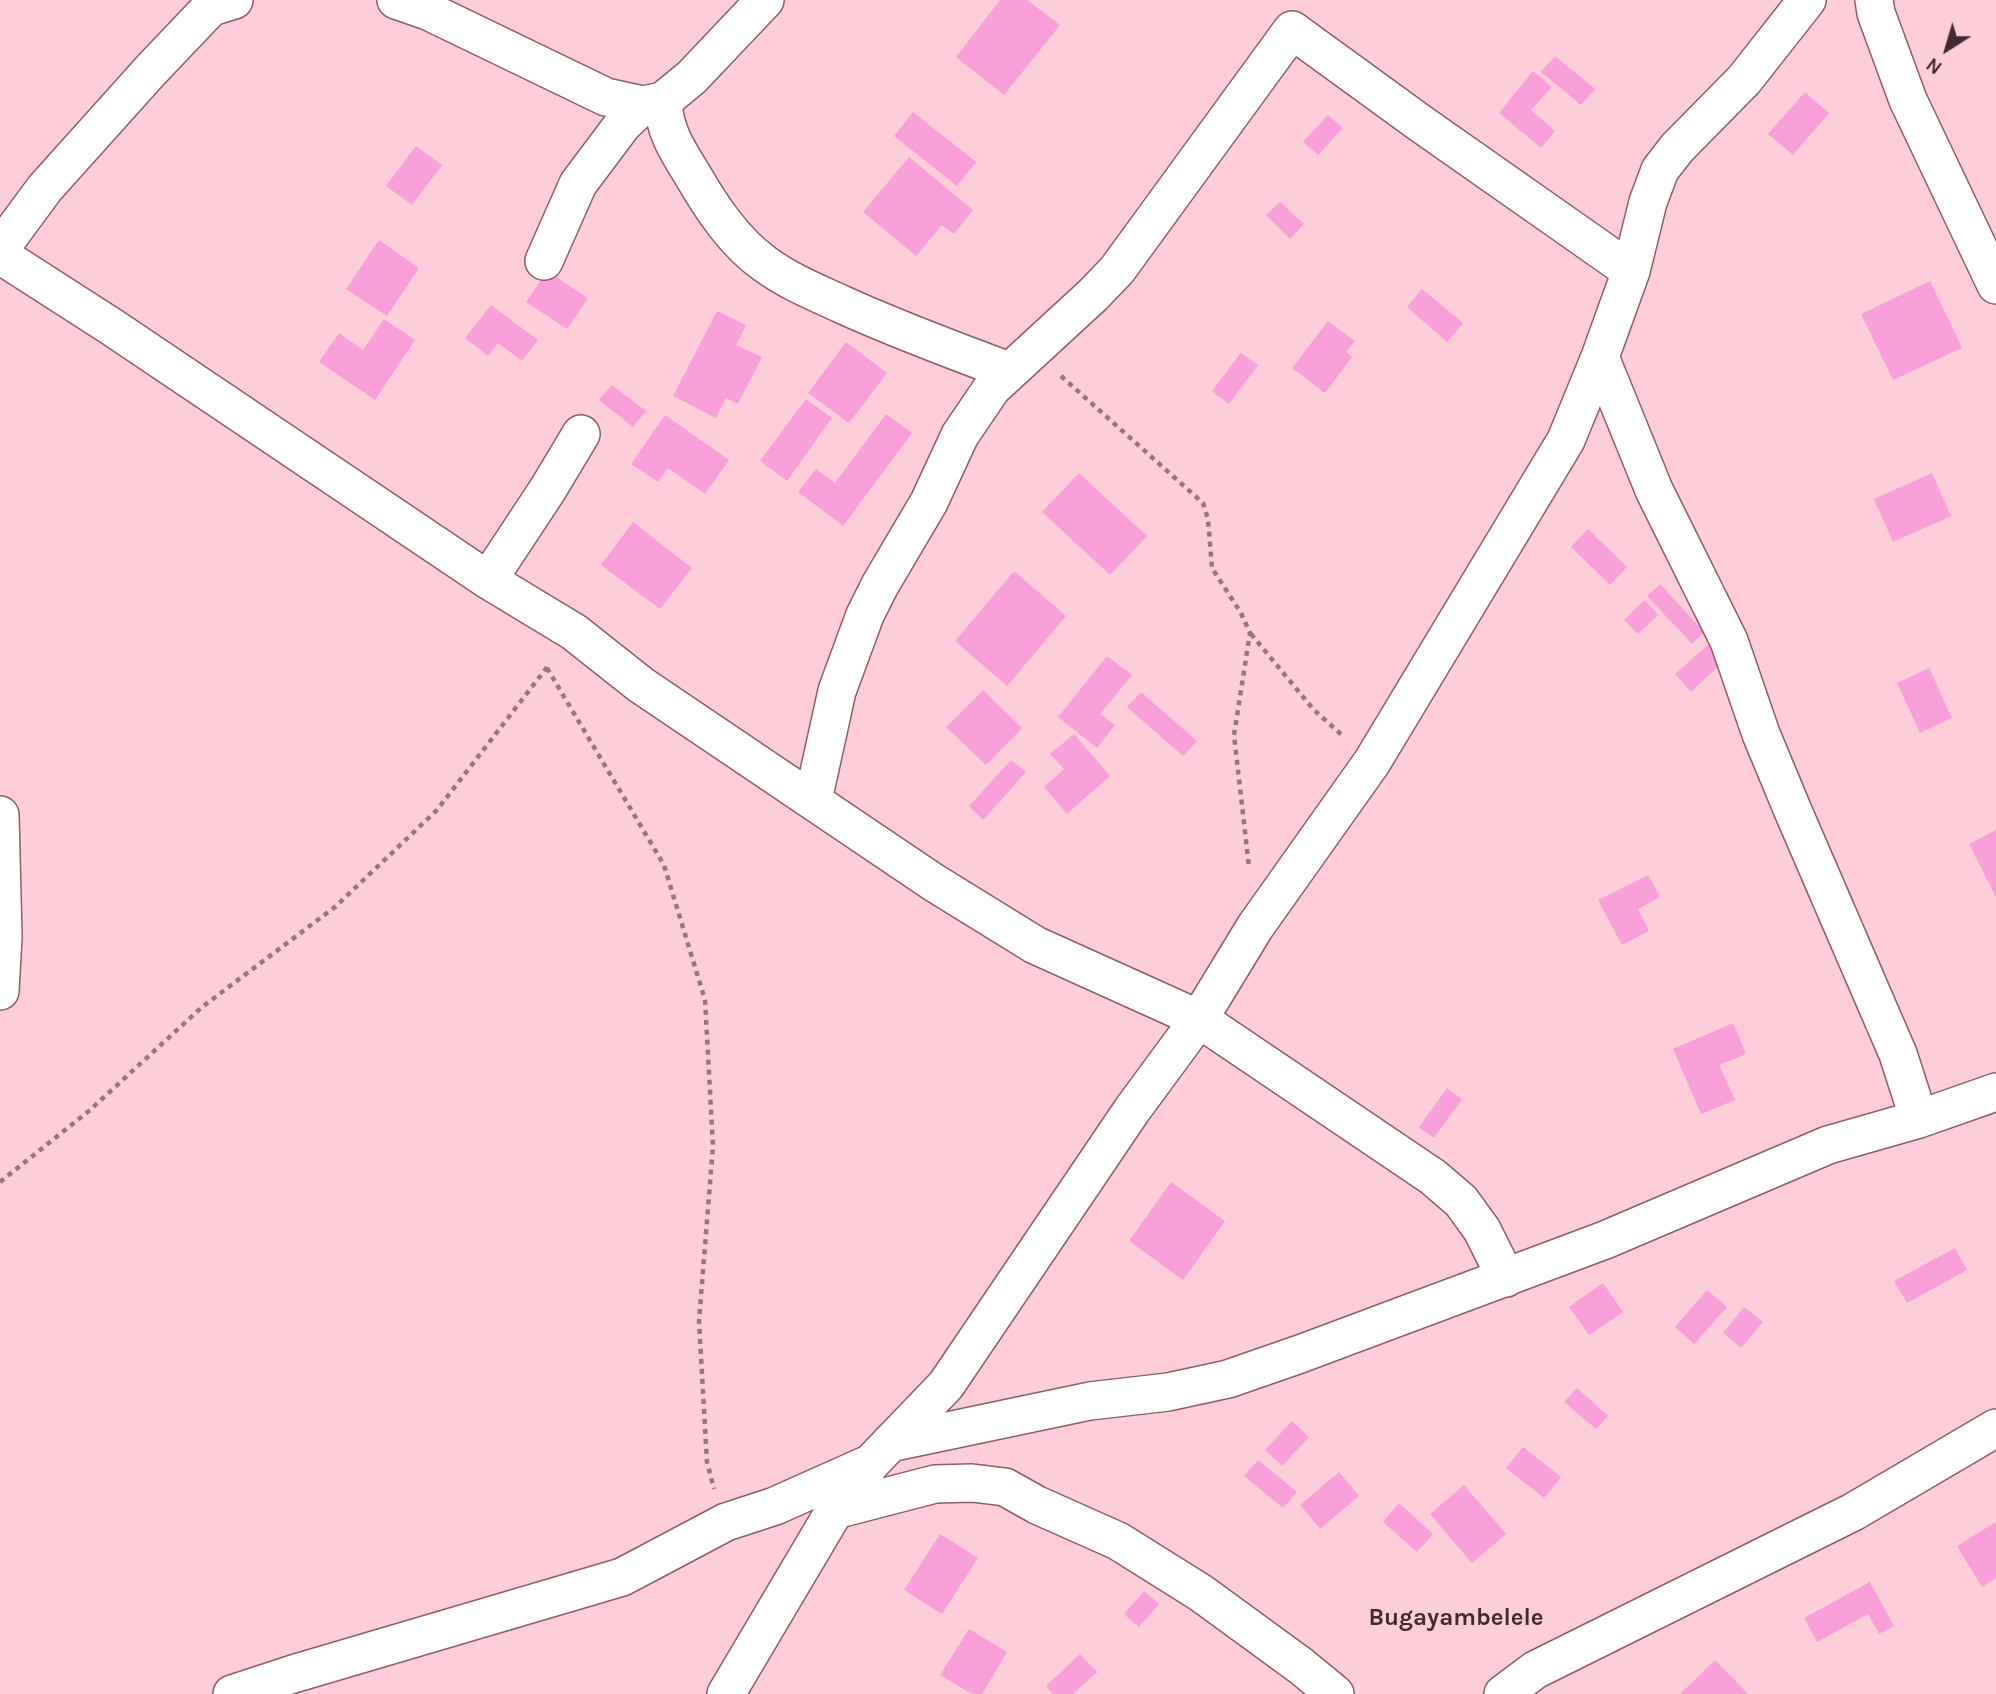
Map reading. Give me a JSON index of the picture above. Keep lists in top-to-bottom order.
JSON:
{
  "districts": ["Bugayambelele"],
  "north": "bottom left"
}
